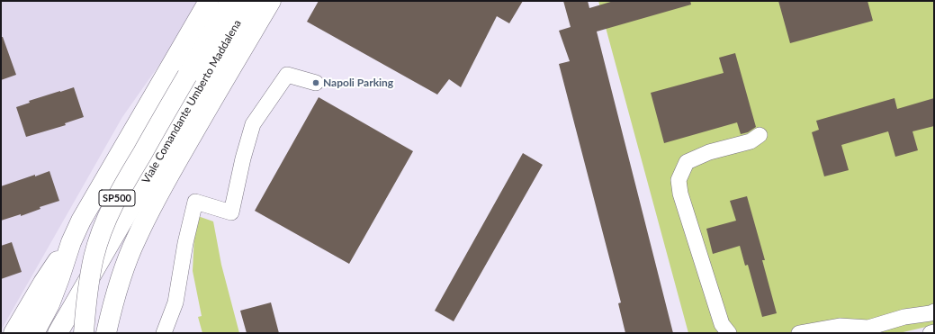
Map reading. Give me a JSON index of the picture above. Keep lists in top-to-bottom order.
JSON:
{
  "streets": {
    "main road": ["Viale Comandante Umberto Maddalena", "SP500"]
  },
  "places": ["Napoli Parking"]
}
